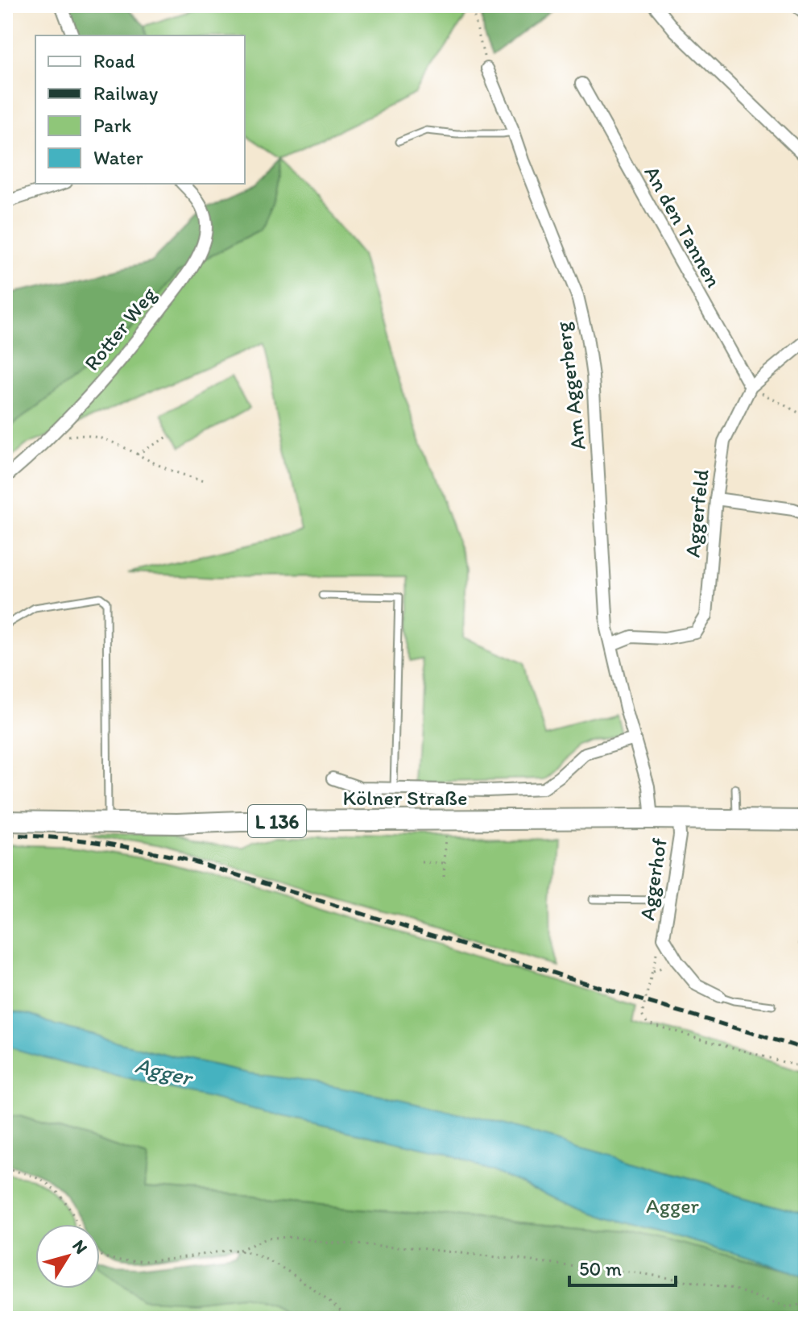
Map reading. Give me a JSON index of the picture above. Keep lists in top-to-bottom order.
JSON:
{
  "streets": {
    "main road": ["Kölner Straße", "L 136"],
    "street": [
      "An den Tannen",
      "Rotter Weg",
      "Am Aggerberg",
      "Aggerfeld",
      "Aggerhof"
    ]
  },
  "crossings": [
    ["An den Tannen", "Aggerfeld"],
    ["Am Aggerberg", "Aggerfeld"],
    ["Am Aggerberg", "Kölner Straße"],
    ["Kölner Straße", "Aggerhof"]
  ],
  "water": ["Agger"],
  "parks": ["Agger"],
  "legend": [
    "Road",
    "Railway",
    "Park",
    "Water"
  ],
  "scale_bar": "50 m",
  "north": "top right"
}
